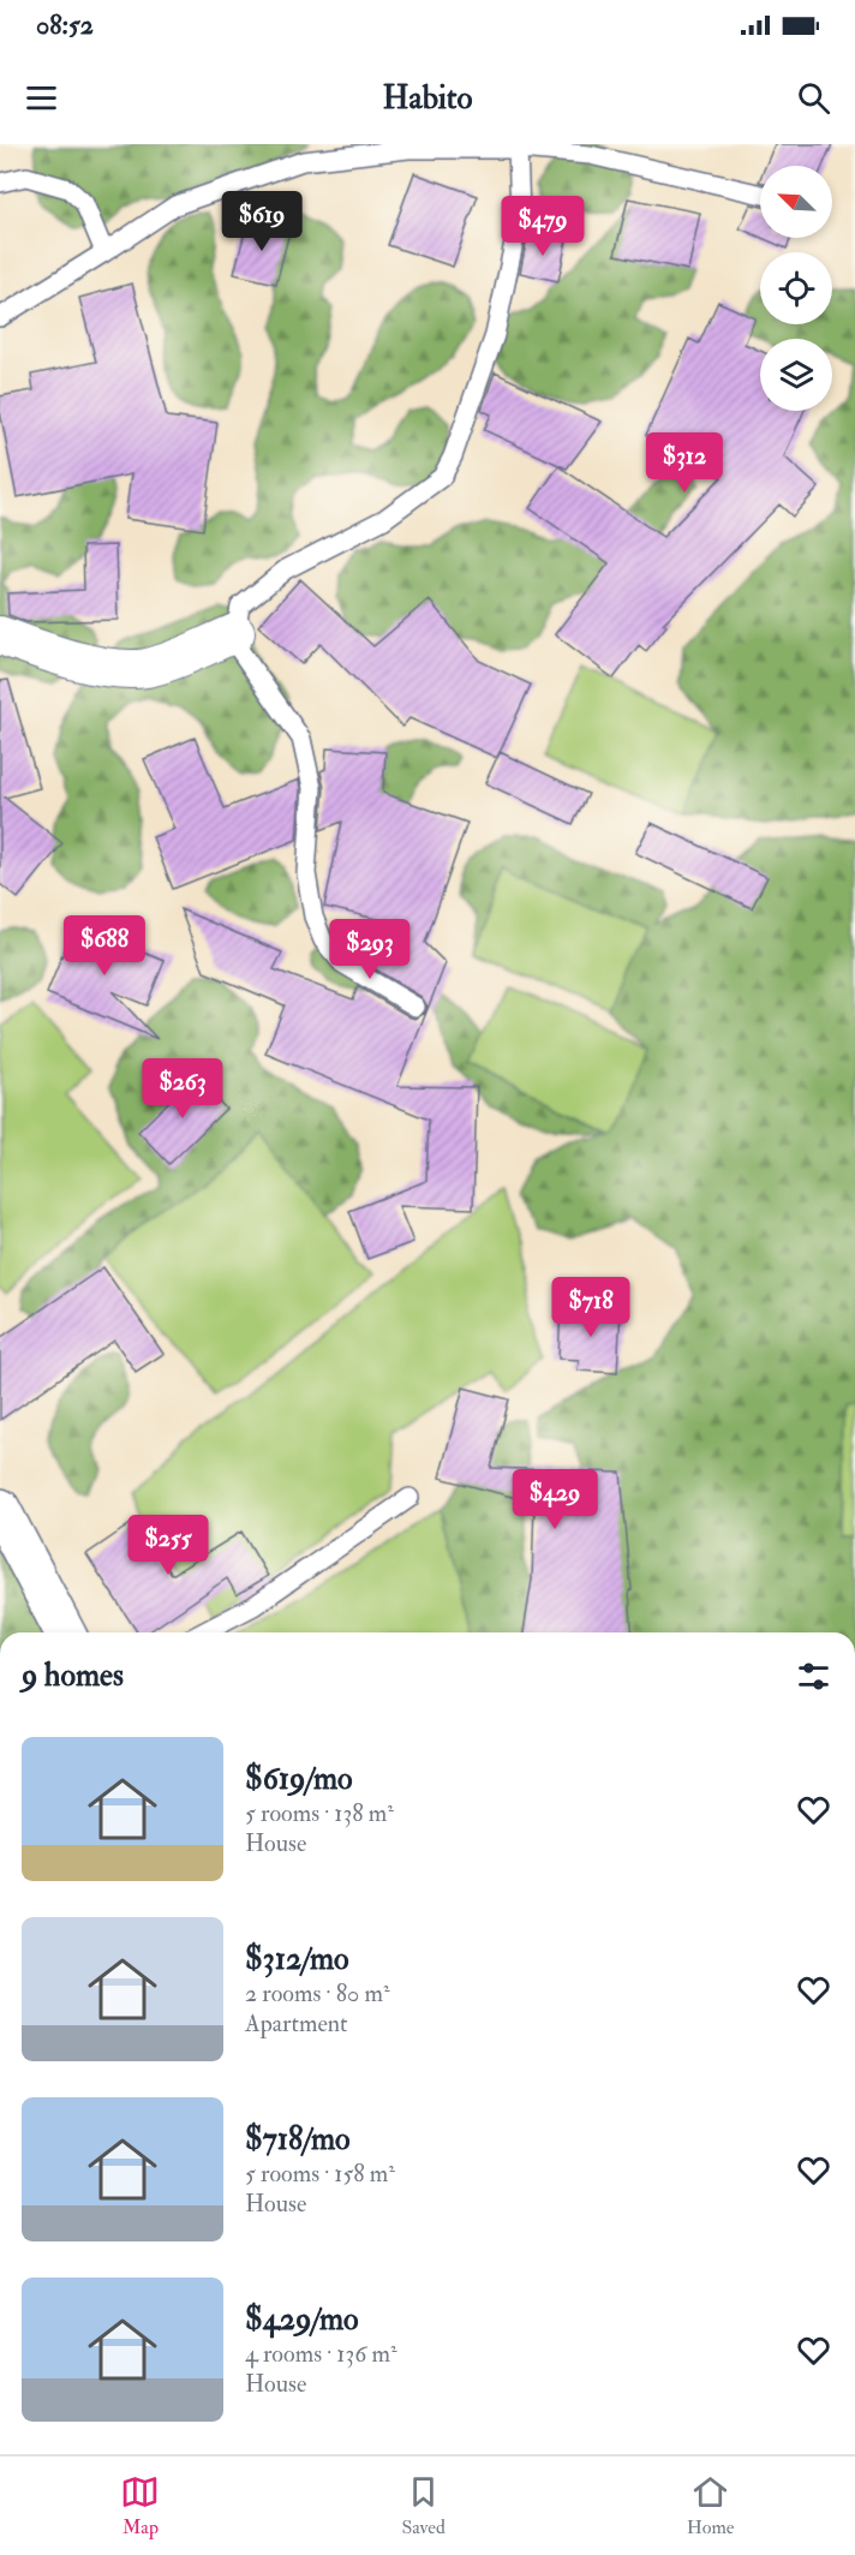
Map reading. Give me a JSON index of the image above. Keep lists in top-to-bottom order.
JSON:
{
  "north": "top left",
  "page": {
    "status": "08:52",
    "header": "Habito",
    "price": [
      "$619",
      "$479",
      "$312",
      "$688",
      "$293",
      "$263",
      "$718",
      "$429",
      "$255"
    ],
    "heading": "9 homes",
    "list": [
      {
        "name": "$619/mo",
        "note": "5 rooms · 138 m² · House"
      },
      {
        "name": "$312/mo",
        "note": "2 rooms · 80 m² · Apartment"
      },
      {
        "name": "$718/mo",
        "note": "5 rooms · 158 m² · House"
      },
      {
        "name": "$429/mo",
        "note": "4 rooms · 136 m² · House"
      }
    ],
    "tabs": ["Map", "Saved", "Home"]
  }
}
